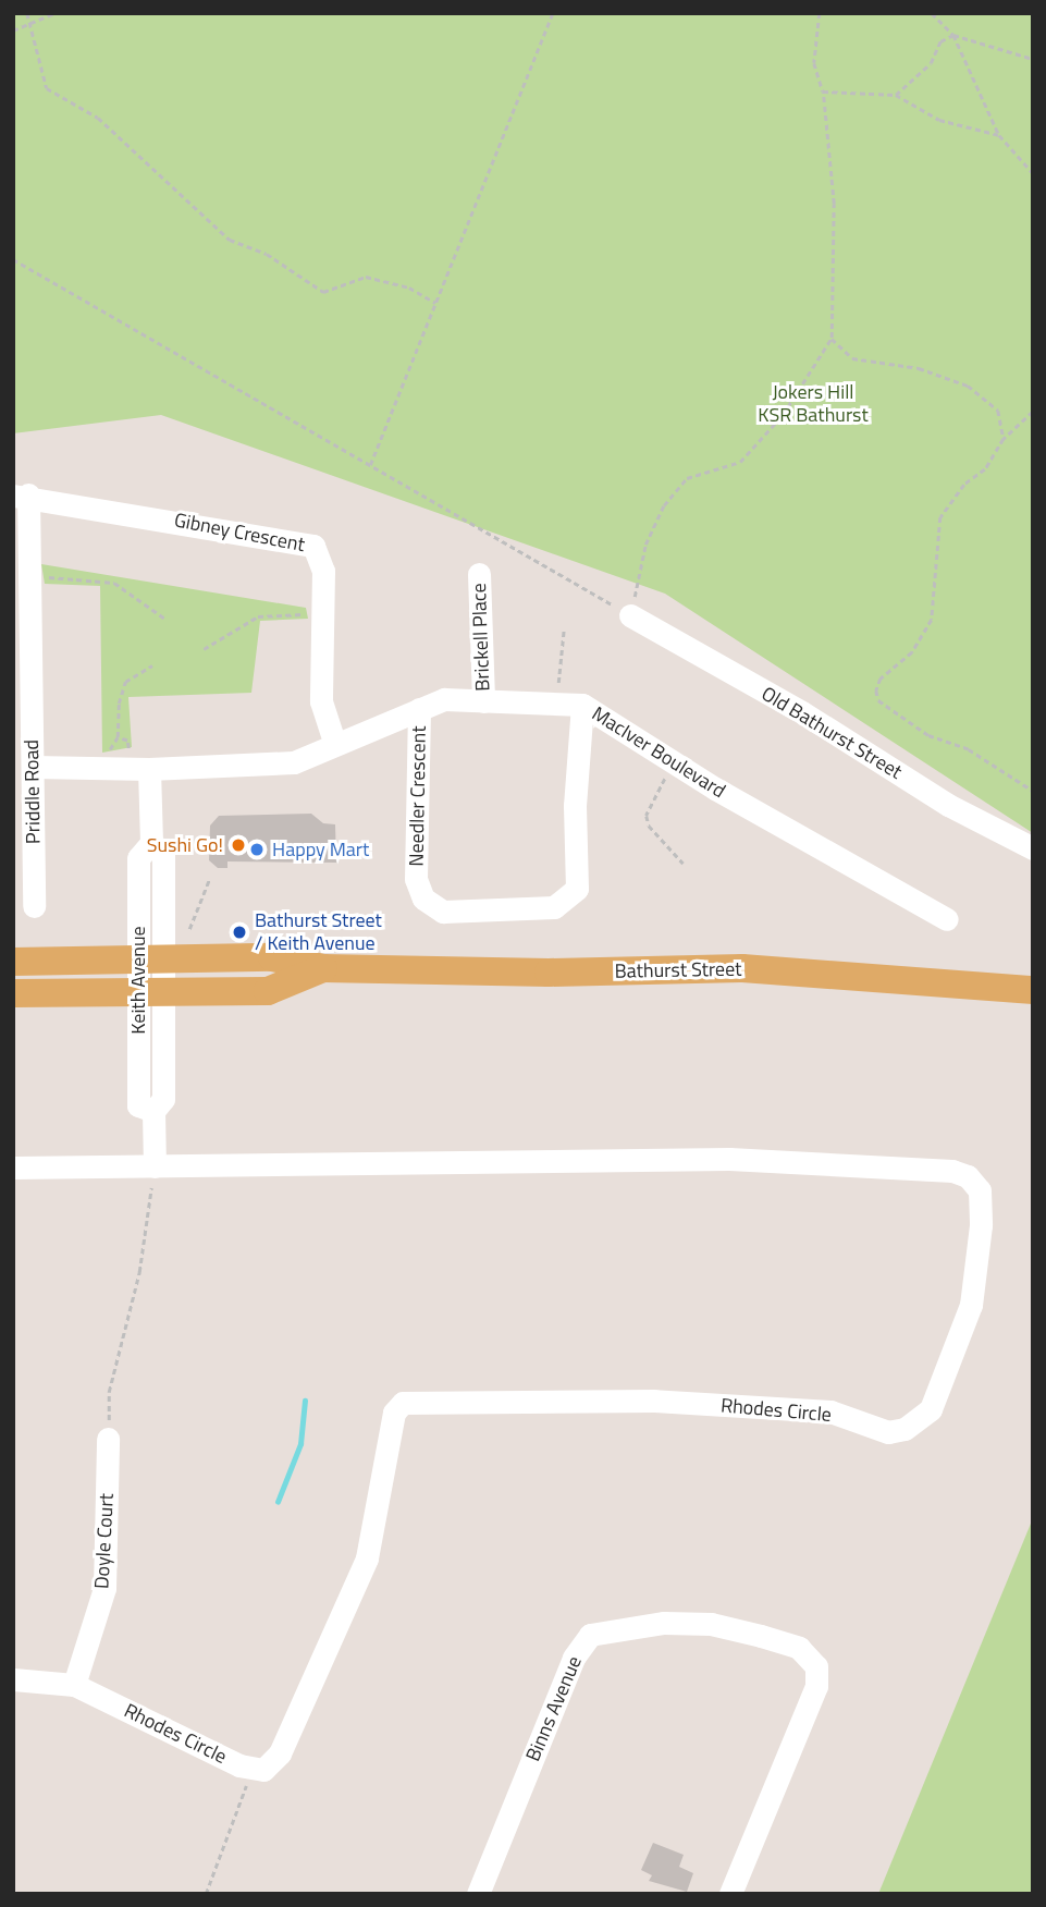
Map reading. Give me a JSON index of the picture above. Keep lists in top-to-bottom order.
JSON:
{
  "streets": {
    "main road": ["Bathurst Street"],
    "street": [
      "Gibney Crescent",
      "Brickell Place",
      "Old Bathurst Street",
      "MacIver Boulevard",
      "Priddle Road",
      "Needler Crescent",
      "Keith Avenue",
      "Rhodes Circle",
      "Doyle Court",
      "Binns Avenue"
    ]
  },
  "crossings": [
    ["Gibney Crescent", "MacIver Boulevard"],
    ["Gibney Crescent", "Priddle Road"],
    ["Brickell Place", "MacIver Boulevard"],
    ["MacIver Boulevard", "Priddle Road"],
    ["MacIver Boulevard", "Needler Crescent"],
    ["MacIver Boulevard", "Keith Avenue"],
    ["Bathurst Street", "Keith Avenue"],
    ["Keith Avenue", "Rhodes Circle"],
    ["Rhodes Circle", "Doyle Court"]
  ],
  "parks": ["Jokers Hill KSR Bathurst"],
  "places": ["Sushi Go!", "Happy Mart", "Bathurst Street / Keith Avenue"]
}
